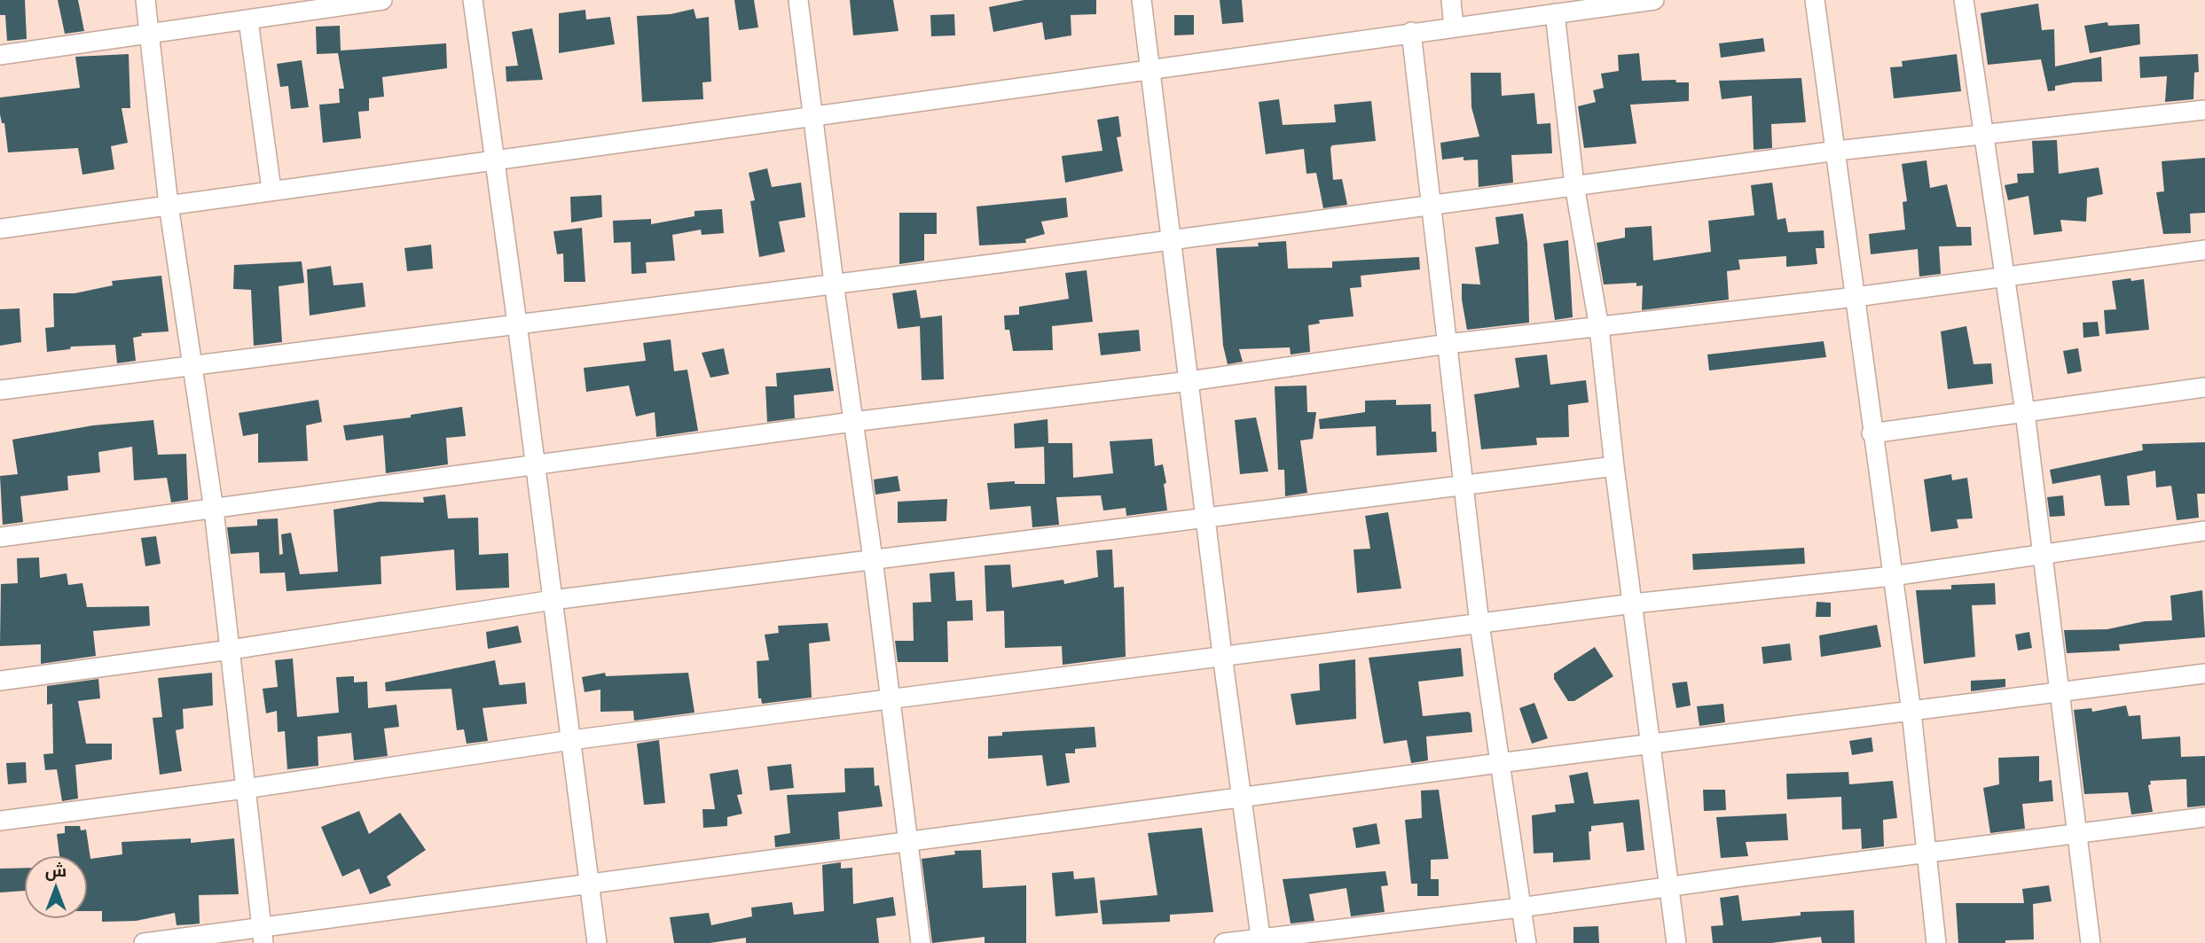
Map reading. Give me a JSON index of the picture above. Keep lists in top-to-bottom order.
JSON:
{
  "north": "top"
}
